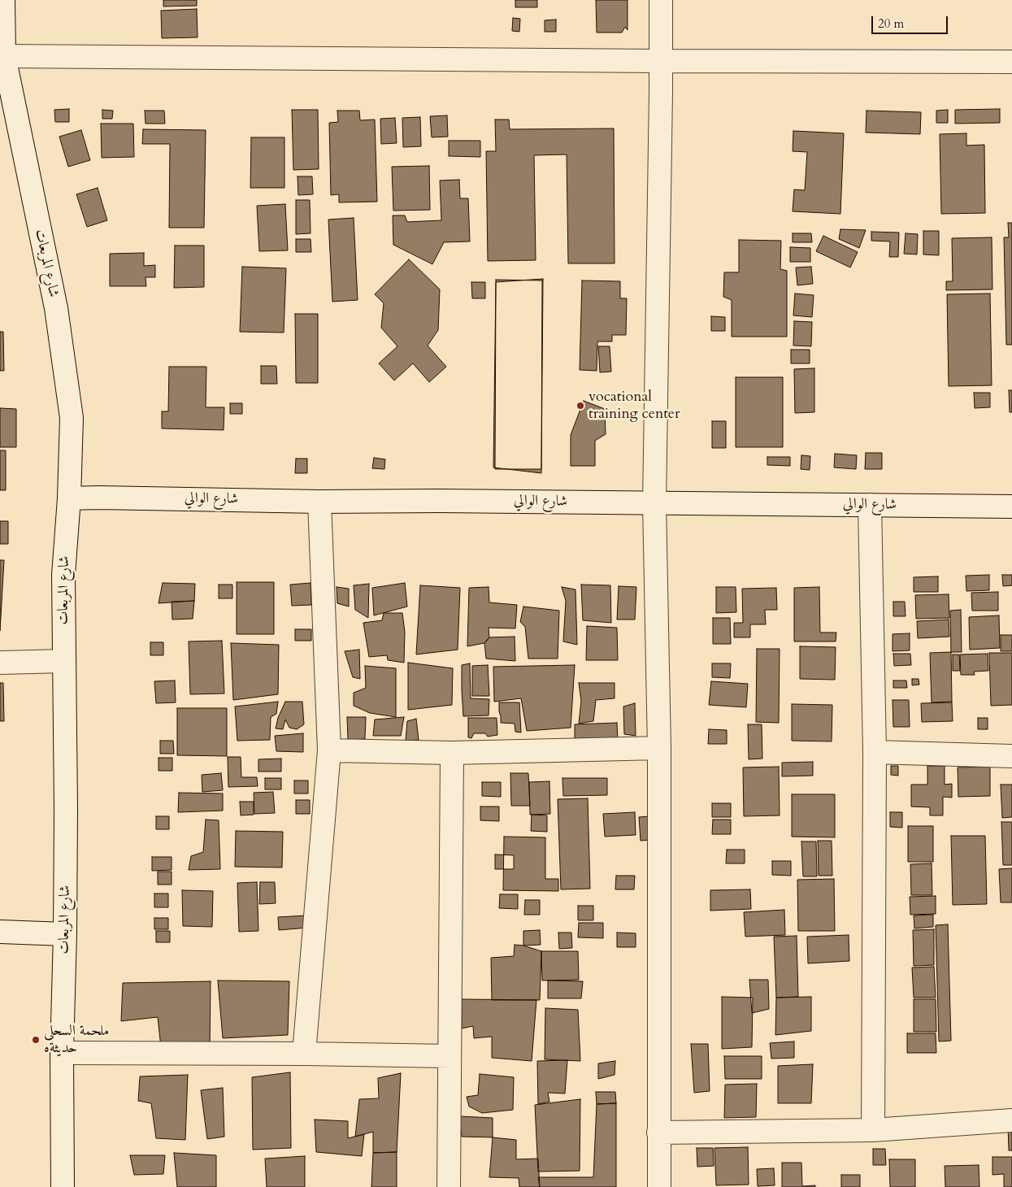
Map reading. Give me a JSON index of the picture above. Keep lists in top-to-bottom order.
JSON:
{
  "streets": {
    "street": ["شارع المربعات", "شارع الوالي"]
  },
  "crossings": [
    ["شارع المربعات", "شارع الوالي"]
  ],
  "places": ["vocational training center", "ملحمة السحلى حديثةه"],
  "scale_bar": "20 m"
}
